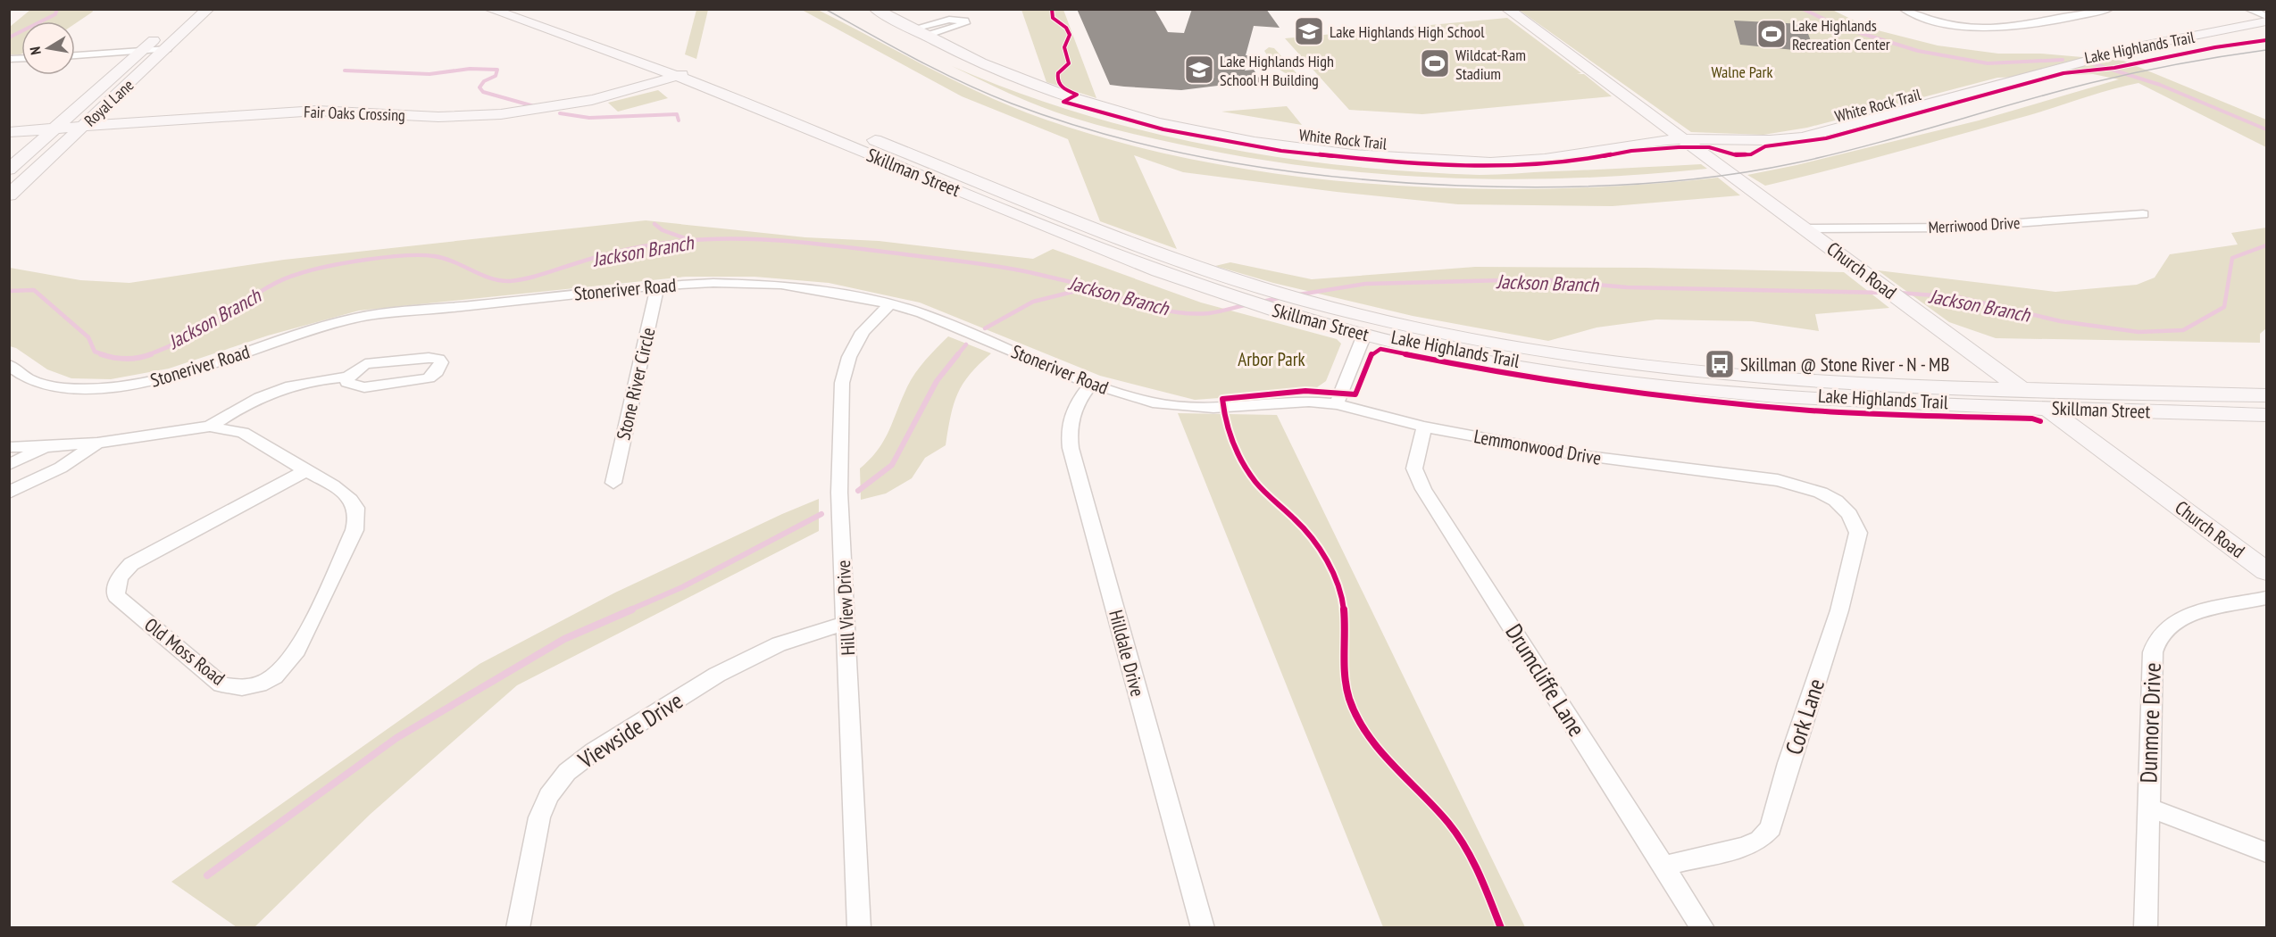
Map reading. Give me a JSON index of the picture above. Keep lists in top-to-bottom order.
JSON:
{
  "streets": {
    "main road": [
      "Royal Lane",
      "White Rock Trail",
      "Fair Oaks Crossing",
      "Skillman Street",
      "Church Road"
    ],
    "street": [
      "Merriwood Drive",
      "Stoneriver Road",
      "Stone River Circle",
      "Lemmonwood Drive",
      "Hill View Drive",
      "Old Moss Road",
      "Hilldale Drive",
      "Drumcliffe Lane",
      "Cork Lane",
      "Dunmore Drive",
      "Viewside Drive"
    ],
    "cycle path": ["Lake Highlands Trail"]
  },
  "crossings": [
    ["Royal Lane", "Fair Oaks Crossing"],
    ["White Rock Trail", "Church Road"],
    ["Fair Oaks Crossing", "Skillman Street"],
    ["Skillman Street", "Church Road"],
    ["Merriwood Drive", "Church Road"],
    ["Stoneriver Road", "Stone River Circle"],
    ["Stoneriver Road", "Lemmonwood Drive"],
    ["Stoneriver Road", "Hill View Drive"],
    ["Stoneriver Road", "Hilldale Drive"],
    ["Lemmonwood Drive", "Drumcliffe Lane"],
    ["Lemmonwood Drive", "Cork Lane"],
    ["Hill View Drive", "Viewside Drive"],
    ["Drumcliffe Lane", "Cork Lane"]
  ],
  "water": ["Jackson Branch"],
  "parks": ["Walne Park", "Arbor Park"],
  "places": {
    "school or university": ["Lake Highlands High School", "Lake Highlands High School H Building"],
    "sports": ["Lake Highlands Recreation Center", "Wildcat-Ram Stadium"],
    "bus stop": ["Skillman @ Stone River - N - MB"]
  },
  "north": "left"
}
